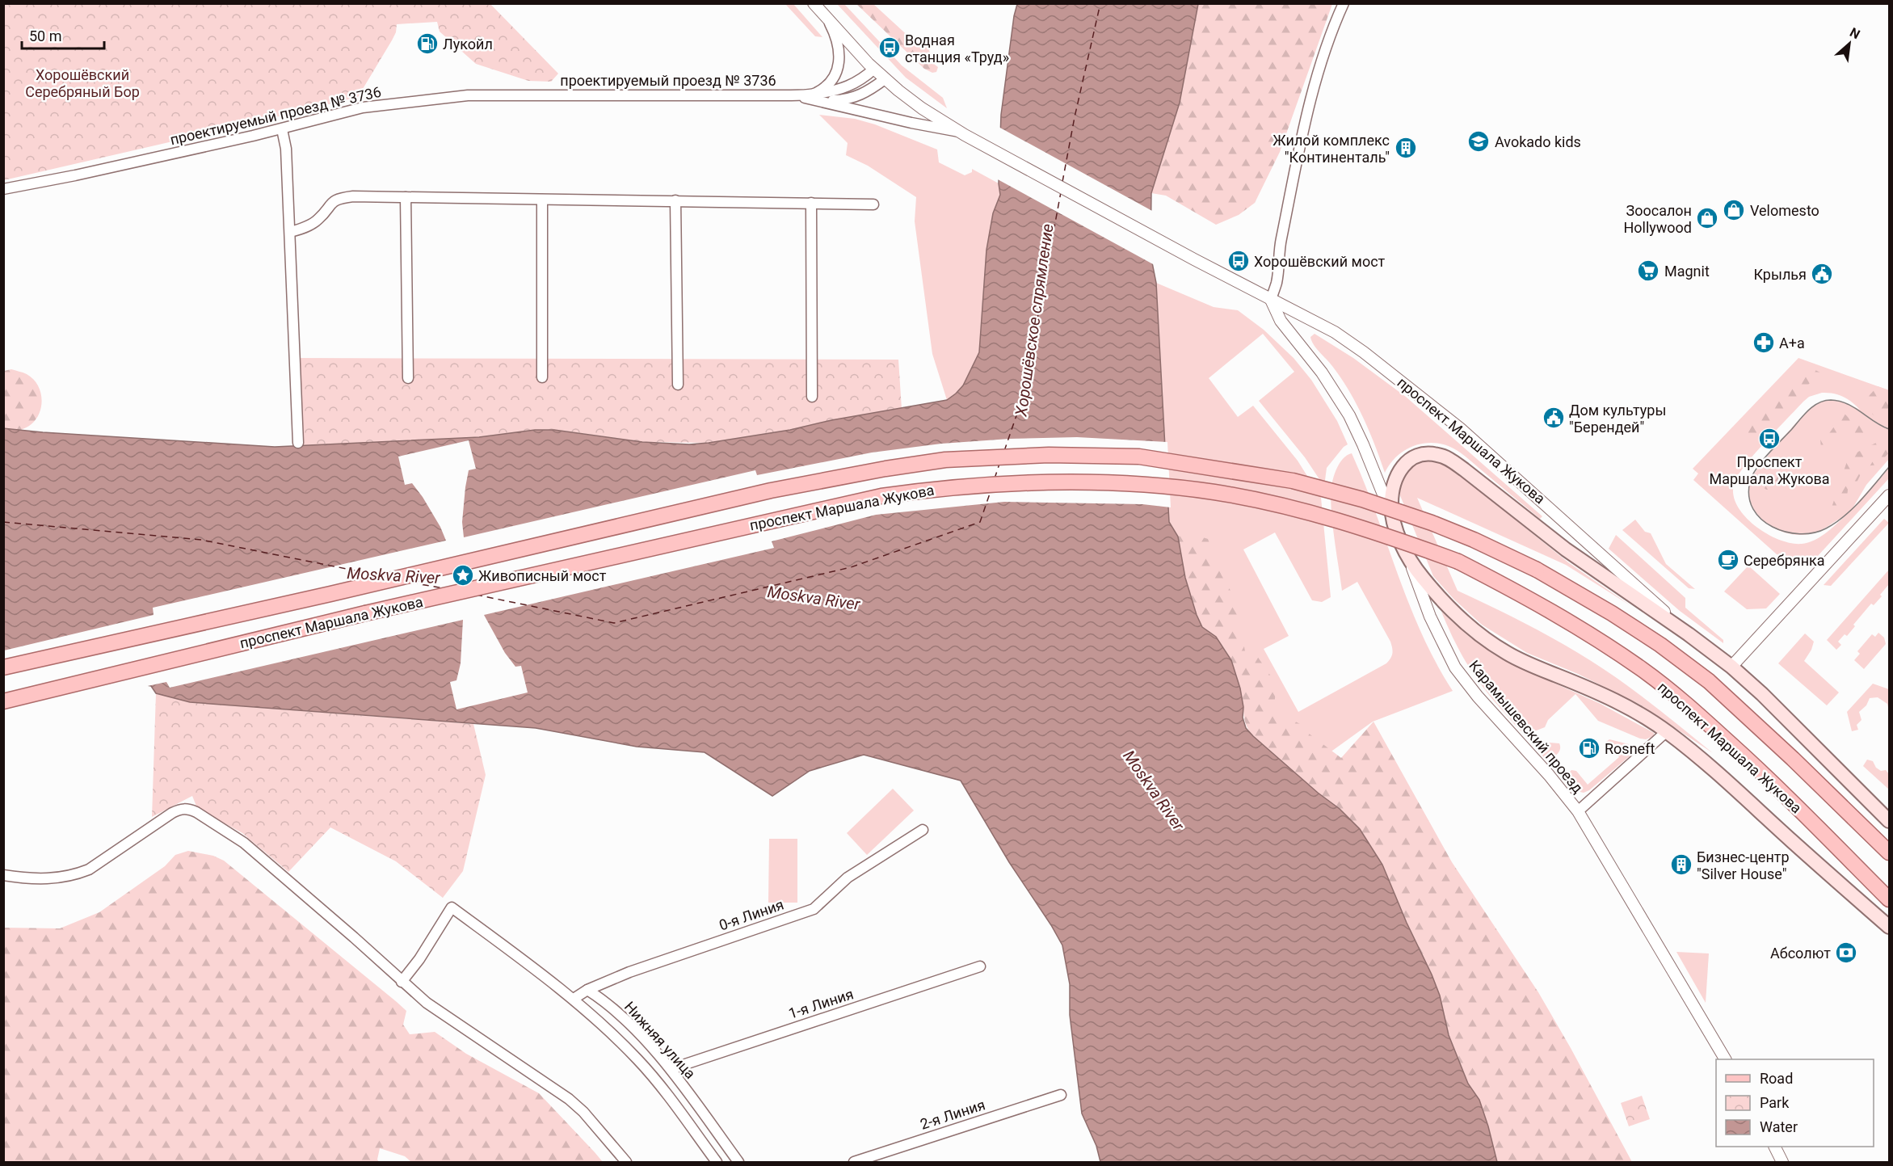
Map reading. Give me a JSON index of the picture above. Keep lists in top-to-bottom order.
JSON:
{
  "streets": {
    "main road": ["проспект Маршала Жукова", "Карамышевский проезд"],
    "street": [
      "проектируемый проезд № 3736",
      "0-я Линия",
      "1-я Линия",
      "Нижняя улица",
      "2-я Линия"
    ]
  },
  "crossings": [
    ["проспект Маршала Жукова", "Карамышевский проезд"],
    ["0-я Линия", "Нижняя улица"],
    ["1-я Линия", "Нижняя улица"]
  ],
  "water": ["Хорошёвское спрямление", "Moskva River"],
  "parks": ["Хорошёвский Серебряный Бор"],
  "places": {
    "fuel station": ["Лукойл", "Rosneft"],
    "bus stop": ["Водная станция «Труд»", "Хорошёвский мост", "Проспект Маршала Жукова"],
    "school or university": ["Avokado kids"],
    "building": ["Жилой комплекс \"Континенталь\"", "Бизнес-центр \"Silver House\""],
    "shop": ["Velomesto", "Зоосалон Hollywood"],
    "supermarket": ["Magnit"],
    "public building": ["Крылья", "Дом культуры \"Берендей\""],
    "pharmacy": ["А+а"],
    "cafe": ["Серебрянка"],
    "place": ["Живописный мост"],
    "bank": ["Абсолют"]
  },
  "legend": ["Road", "Park", "Water"],
  "scale_bar": "50 m",
  "north": "top right"
}
